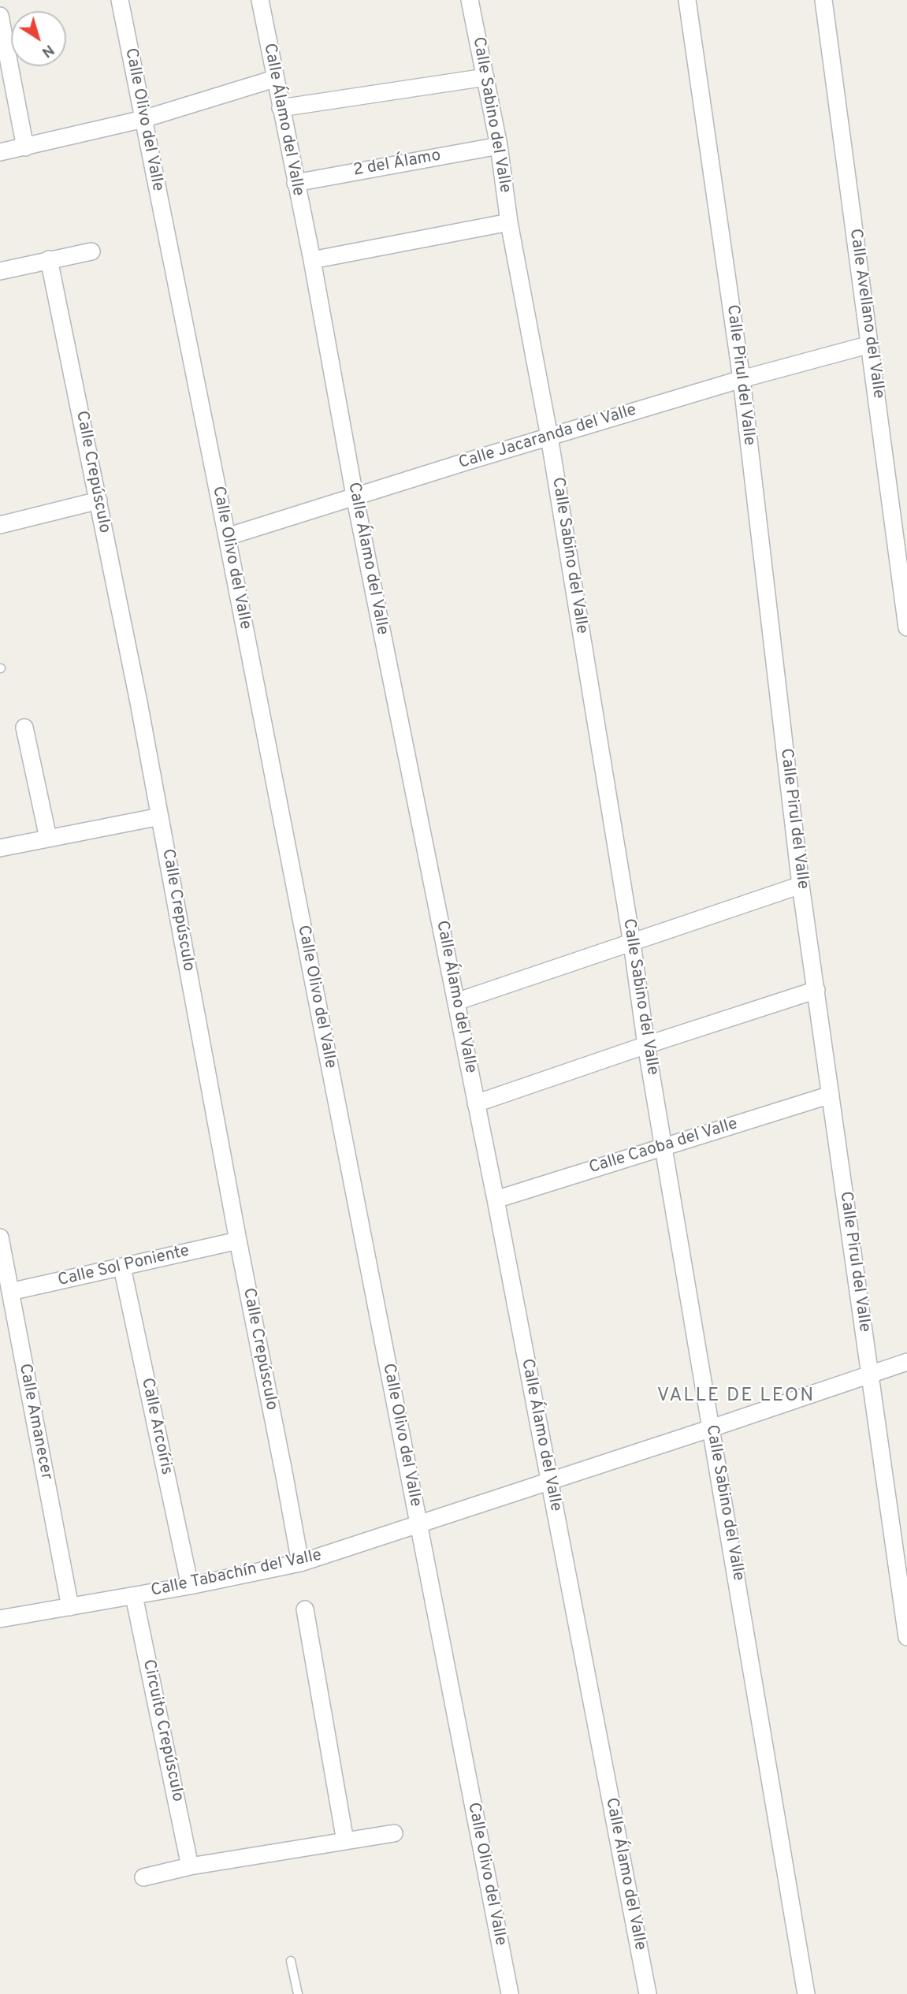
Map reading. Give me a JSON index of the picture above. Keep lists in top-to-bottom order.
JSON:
{
  "streets": {
    "street": [
      "Calle Sabino del Valle",
      "Calle Olivo del Valle",
      "Calle Álamo del Valle",
      "2 del Álamo",
      "Calle Avellano del Valle",
      "Calle Pirul del Valle",
      "Calle Jacaranda del Valle",
      "Calle Crepúsculo",
      "Calle Caoba del Valle",
      "Calle Sol Poniente",
      "Calle Amanecer",
      "Calle Arcoíris",
      "Calle Tabachín del Valle",
      "Circuito Crepúsculo"
    ]
  },
  "crossings": [
    ["Calle Sabino del Valle", "2 del Álamo"],
    ["Calle Sabino del Valle", "Calle Jacaranda del Valle"],
    ["Calle Sabino del Valle", "Calle Caoba del Valle"],
    ["Calle Sabino del Valle", "Calle Tabachín del Valle"],
    ["Calle Olivo del Valle", "Calle Jacaranda del Valle"],
    ["Calle Olivo del Valle", "Calle Tabachín del Valle"],
    ["Calle Álamo del Valle", "2 del Álamo"],
    ["Calle Álamo del Valle", "Calle Jacaranda del Valle"],
    ["Calle Álamo del Valle", "Calle Caoba del Valle"],
    ["Calle Álamo del Valle", "Calle Tabachín del Valle"],
    ["Calle Avellano del Valle", "Calle Jacaranda del Valle"],
    ["Calle Pirul del Valle", "Calle Jacaranda del Valle"],
    ["Calle Pirul del Valle", "Calle Caoba del Valle"],
    ["Calle Pirul del Valle", "Calle Tabachín del Valle"],
    ["Calle Crepúsculo", "Calle Sol Poniente"],
    ["Calle Crepúsculo", "Calle Tabachín del Valle"],
    ["Calle Sol Poniente", "Calle Amanecer"],
    ["Calle Sol Poniente", "Calle Arcoíris"],
    ["Calle Amanecer", "Calle Tabachín del Valle"],
    ["Calle Arcoíris", "Calle Tabachín del Valle"],
    ["Calle Tabachín del Valle", "Circuito Crepúsculo"]
  ],
  "districts": ["VALLE DE LEON"],
  "north": "bottom right"
}
